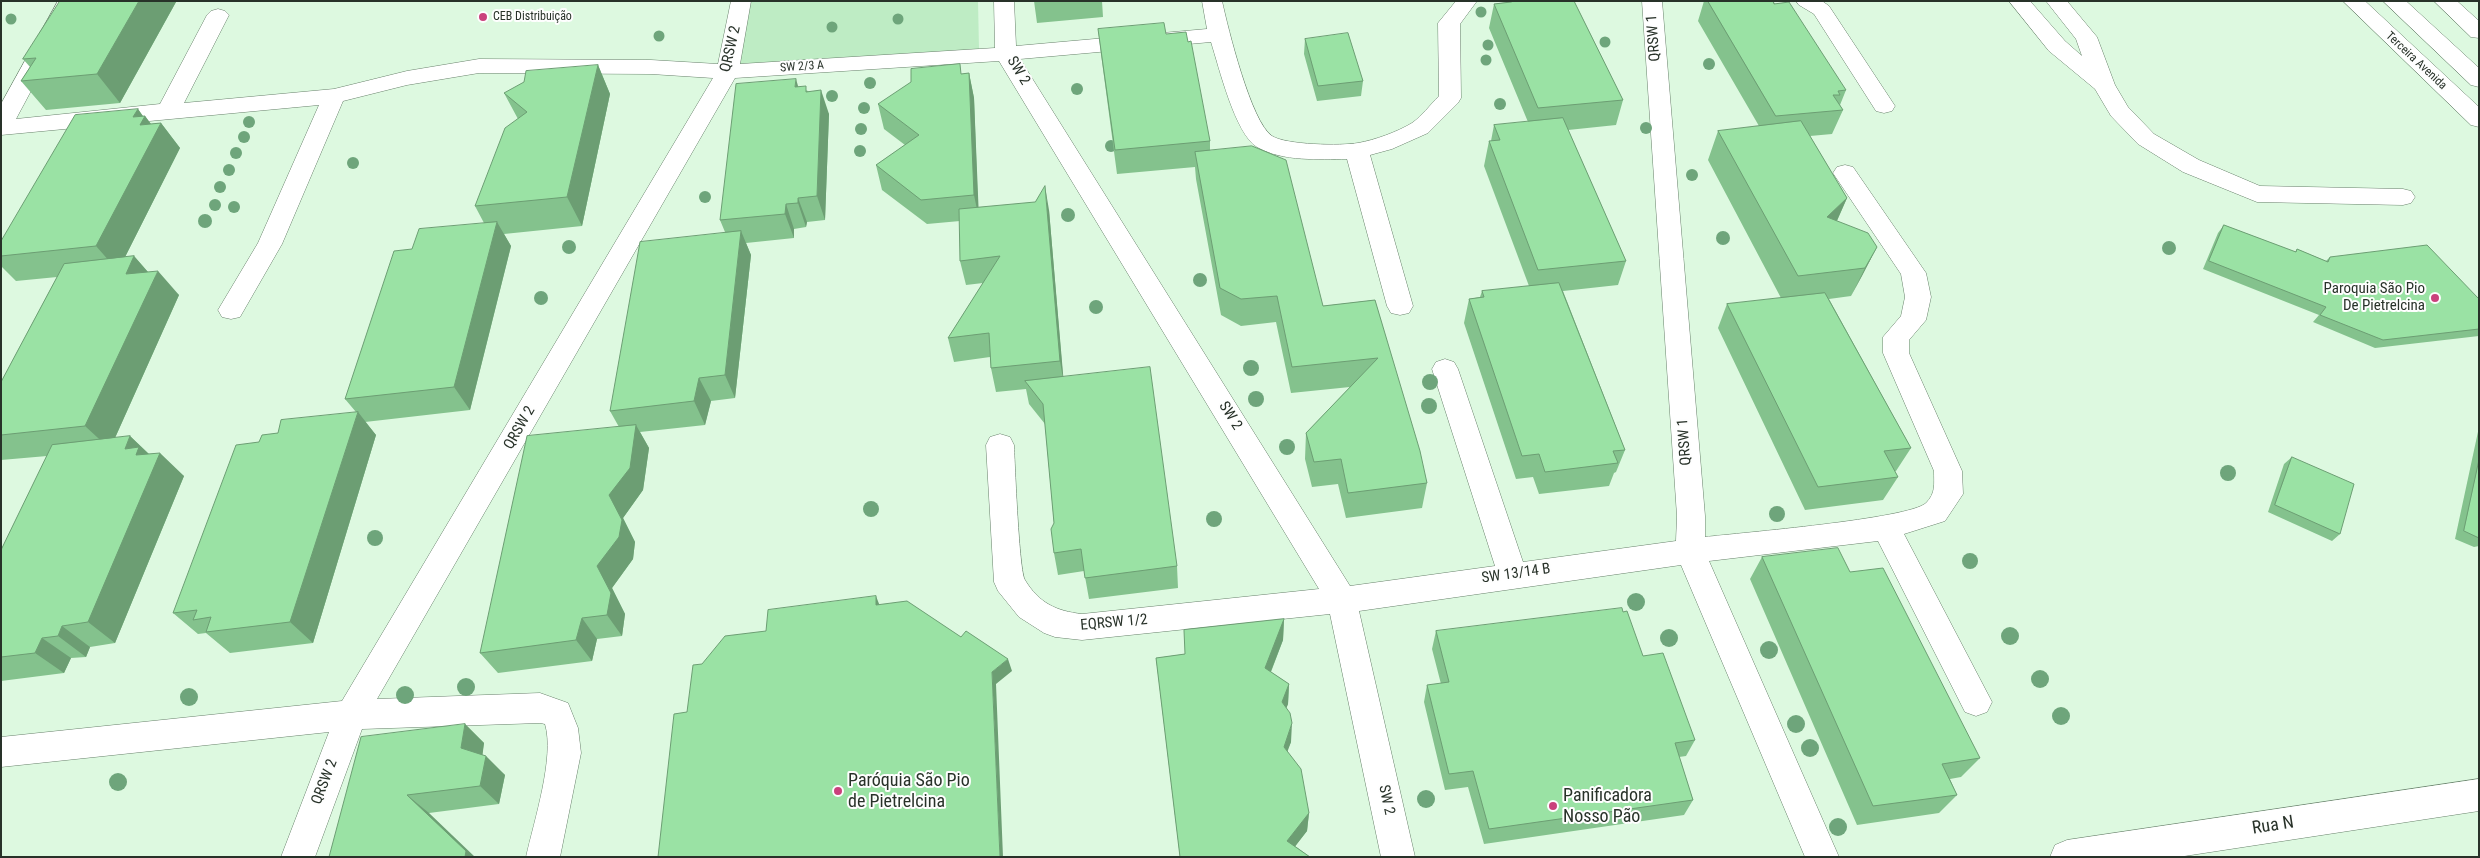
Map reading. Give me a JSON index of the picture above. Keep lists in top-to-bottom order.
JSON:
{
  "streets": {
    "street": [
      "QRSW 1",
      "QRSW 2",
      "Terceira Avenida",
      "SW 2/3 A",
      "SW 2",
      "SW 13/14 B",
      "EQRSW 1/2",
      "Rua N"
    ]
  },
  "crossings": [
    ["QRSW 1", "SW 13/14 B"],
    ["QRSW 2", "SW 2/3 A"],
    ["SW 2/3 A", "SW 2"],
    ["SW 2", "SW 13/14 B"],
    ["SW 2", "EQRSW 1/2"],
    ["SW 13/14 B", "EQRSW 1/2"]
  ],
  "places": [
    "CEB Distribuição",
    "Paroquia São Pio De Pietrelcina",
    "Paróquia São Pio de Pietrelcina",
    "Panificadora Nosso Pão"
  ]
}
